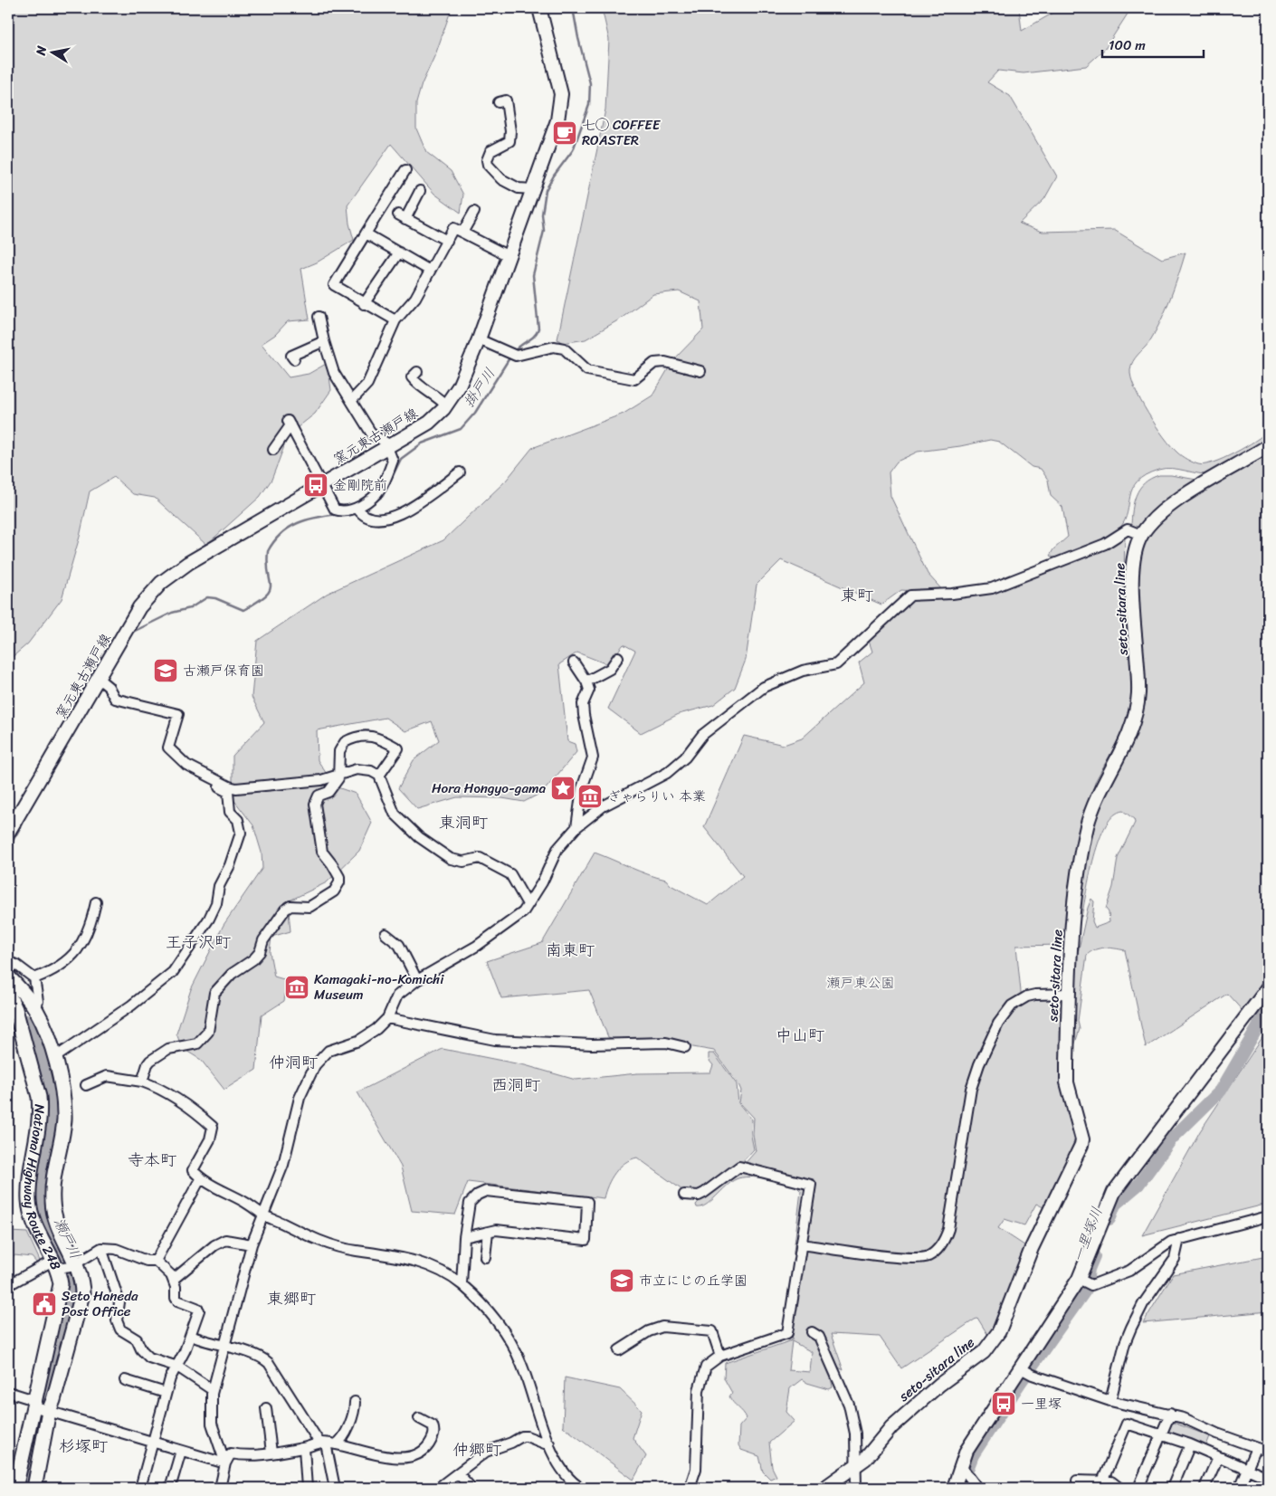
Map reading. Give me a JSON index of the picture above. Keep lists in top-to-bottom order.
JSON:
{
  "streets": {
    "highway": ["National Highway Route 248"],
    "main road": ["窯元東古瀬戸線", "seto-sitara line"]
  },
  "districts": [
    "東町",
    "東洞町",
    "王子沢町",
    "南東町",
    "中山町",
    "仲洞町",
    "西洞町",
    "寺本町",
    "東郷町",
    "杉塚町",
    "仲郷町"
  ],
  "water": ["掛戸川", "一里塚川", "瀬戸川"],
  "parks": ["瀬戸東公園"],
  "places": {
    "cafe": ["七◯ COFFEE ROASTER"],
    "bus stop": ["金剛院前", "一里塚"],
    "school or university": ["古瀬戸保育園", "市立にじの丘学園"],
    "place": ["Hora Hongyo-gama"],
    "museum": ["ぎゃらりい 本業", "Kamagaki-no-Komichi Museum"],
    "public building": ["Seto Haneda Post Office"]
  },
  "scale_bar": "100 m",
  "north": "left"
}
